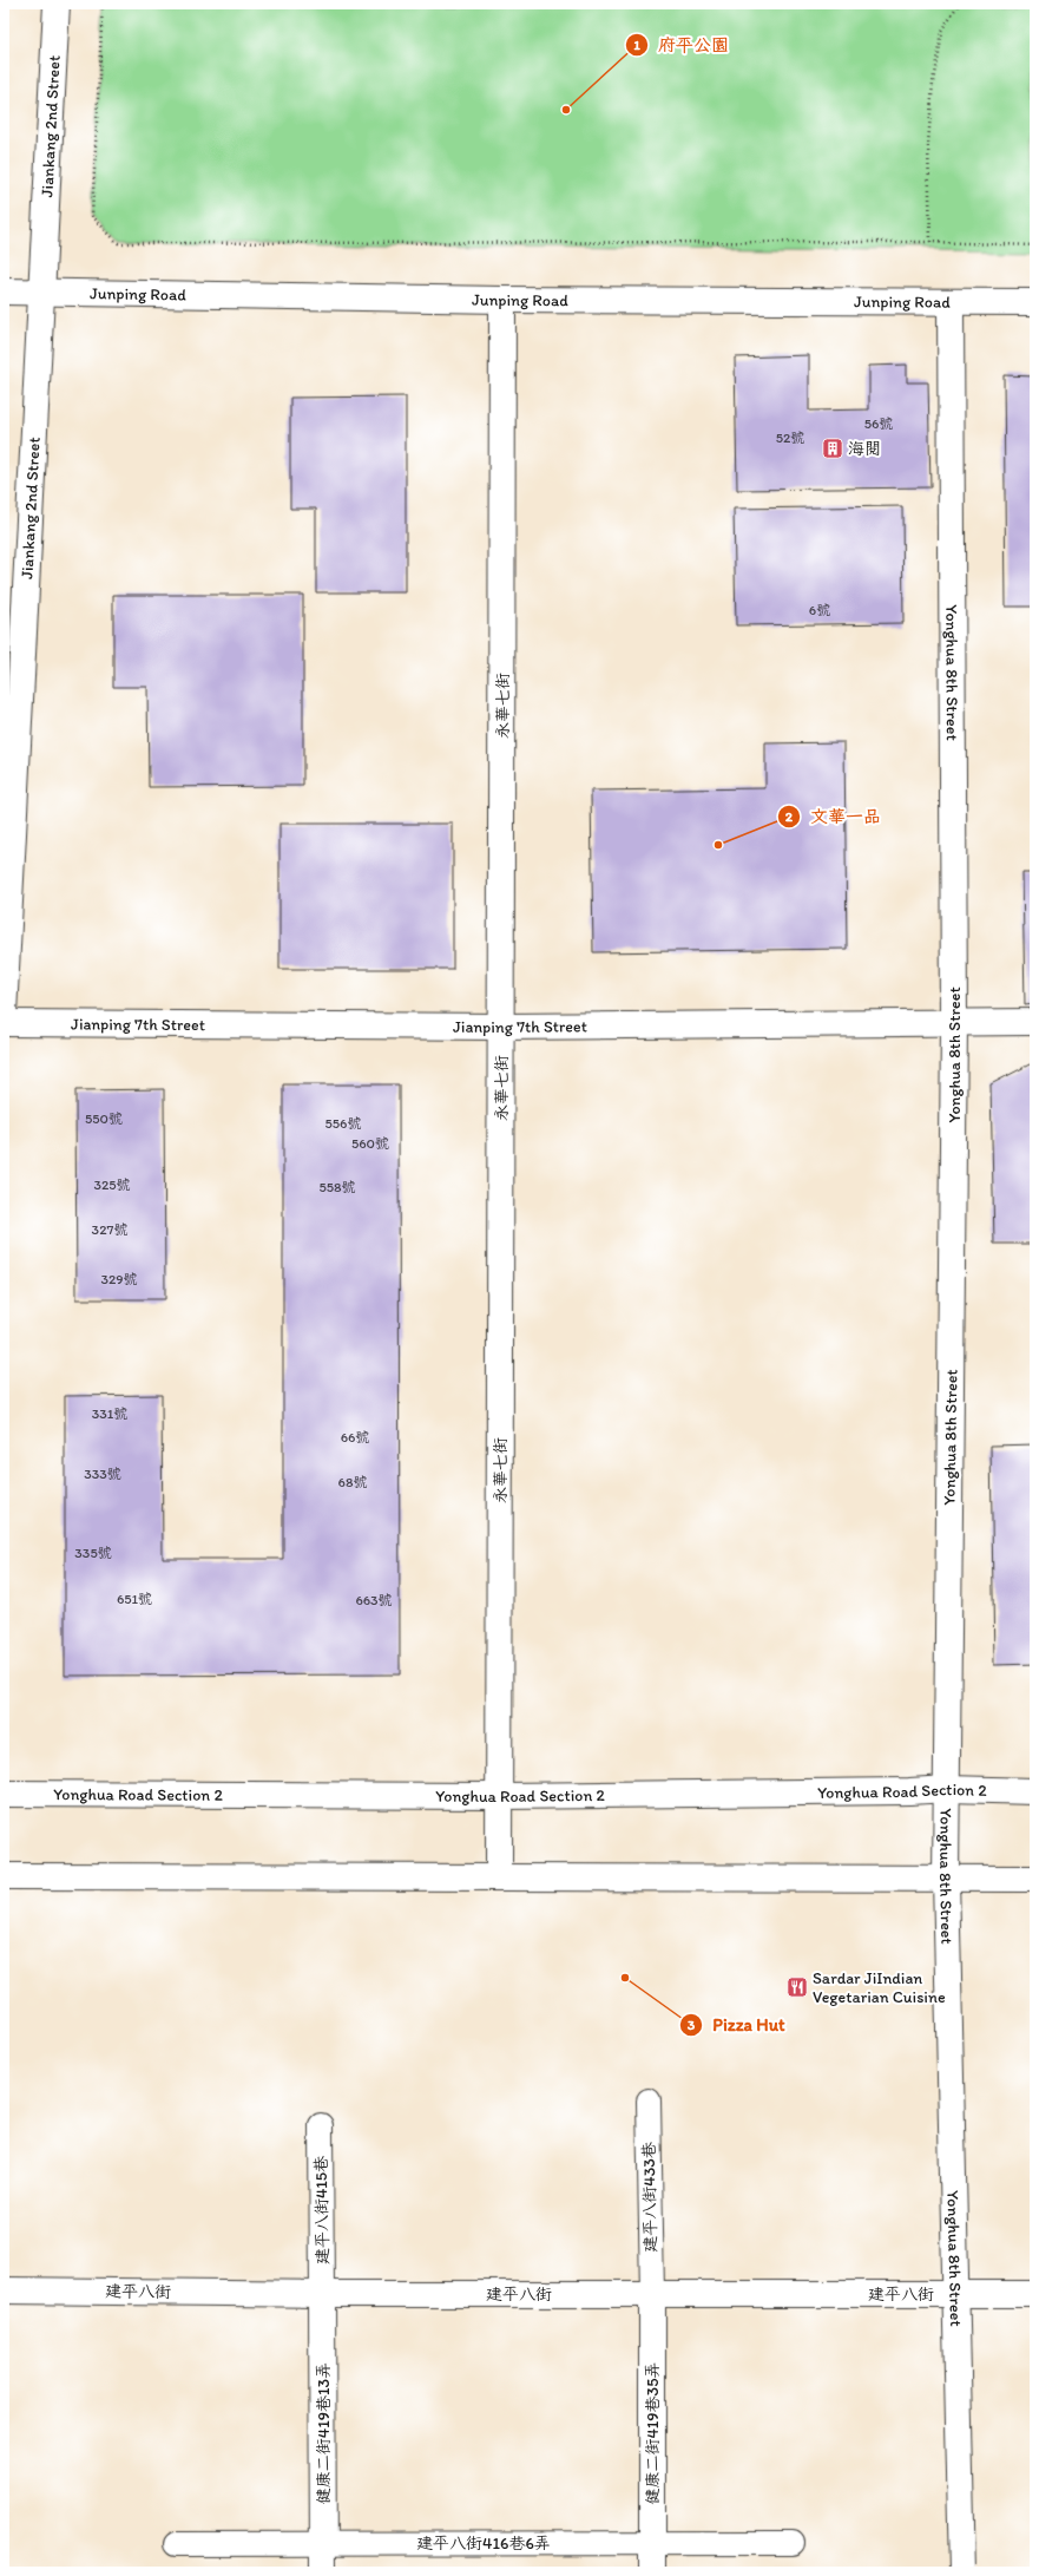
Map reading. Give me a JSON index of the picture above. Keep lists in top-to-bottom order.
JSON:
{
  "streets": {
    "street": [
      "Jiankang 2nd Street",
      "Junping Road",
      "Yonghua 8th Street",
      "永華七街",
      "Jianping 7th Street",
      "Yonghua Road Section 2",
      "建平八街",
      "健康二街419巷13弄",
      "健康二街419巷35弄"
    ],
    "lane": ["建平八街433巷", "建平八街415巷", "建平八街416巷6弄"]
  },
  "crossings": [
    ["Jiankang 2nd Street", "Junping Road"],
    ["Junping Road", "Yonghua 8th Street"],
    ["Junping Road", "永華七街"],
    ["Yonghua 8th Street", "Jianping 7th Street"],
    ["Yonghua 8th Street", "Yonghua Road Section 2"],
    ["Yonghua 8th Street", "建平八街"],
    ["永華七街", "Jianping 7th Street"],
    ["永華七街", "Yonghua Road Section 2"],
    ["建平八街433巷", "建平八街"],
    ["建平八街433巷", "健康二街419巷35弄"],
    ["建平八街415巷", "建平八街"],
    ["建平八街415巷", "健康二街419巷13弄"],
    ["建平八街", "健康二街419巷13弄"],
    ["建平八街", "健康二街419巷35弄"],
    ["健康二街419巷13弄", "建平八街416巷6弄"],
    ["健康二街419巷35弄", "建平八街416巷6弄"]
  ],
  "places": {
    "other": ["府平公園", "文華一品", "Pizza Hut"],
    "building": ["海閱"],
    "restaurant": ["Sardar JiIndian Vegetarian Cuisine"]
  },
  "house_numbers": [
    "56號",
    "52號",
    "6號",
    "550號",
    "556號",
    "560號",
    "325號",
    "558號",
    "327號",
    "329號",
    "331號",
    "66號",
    "333號",
    "68號",
    "335號",
    "651號",
    "663號"
  ]
}
